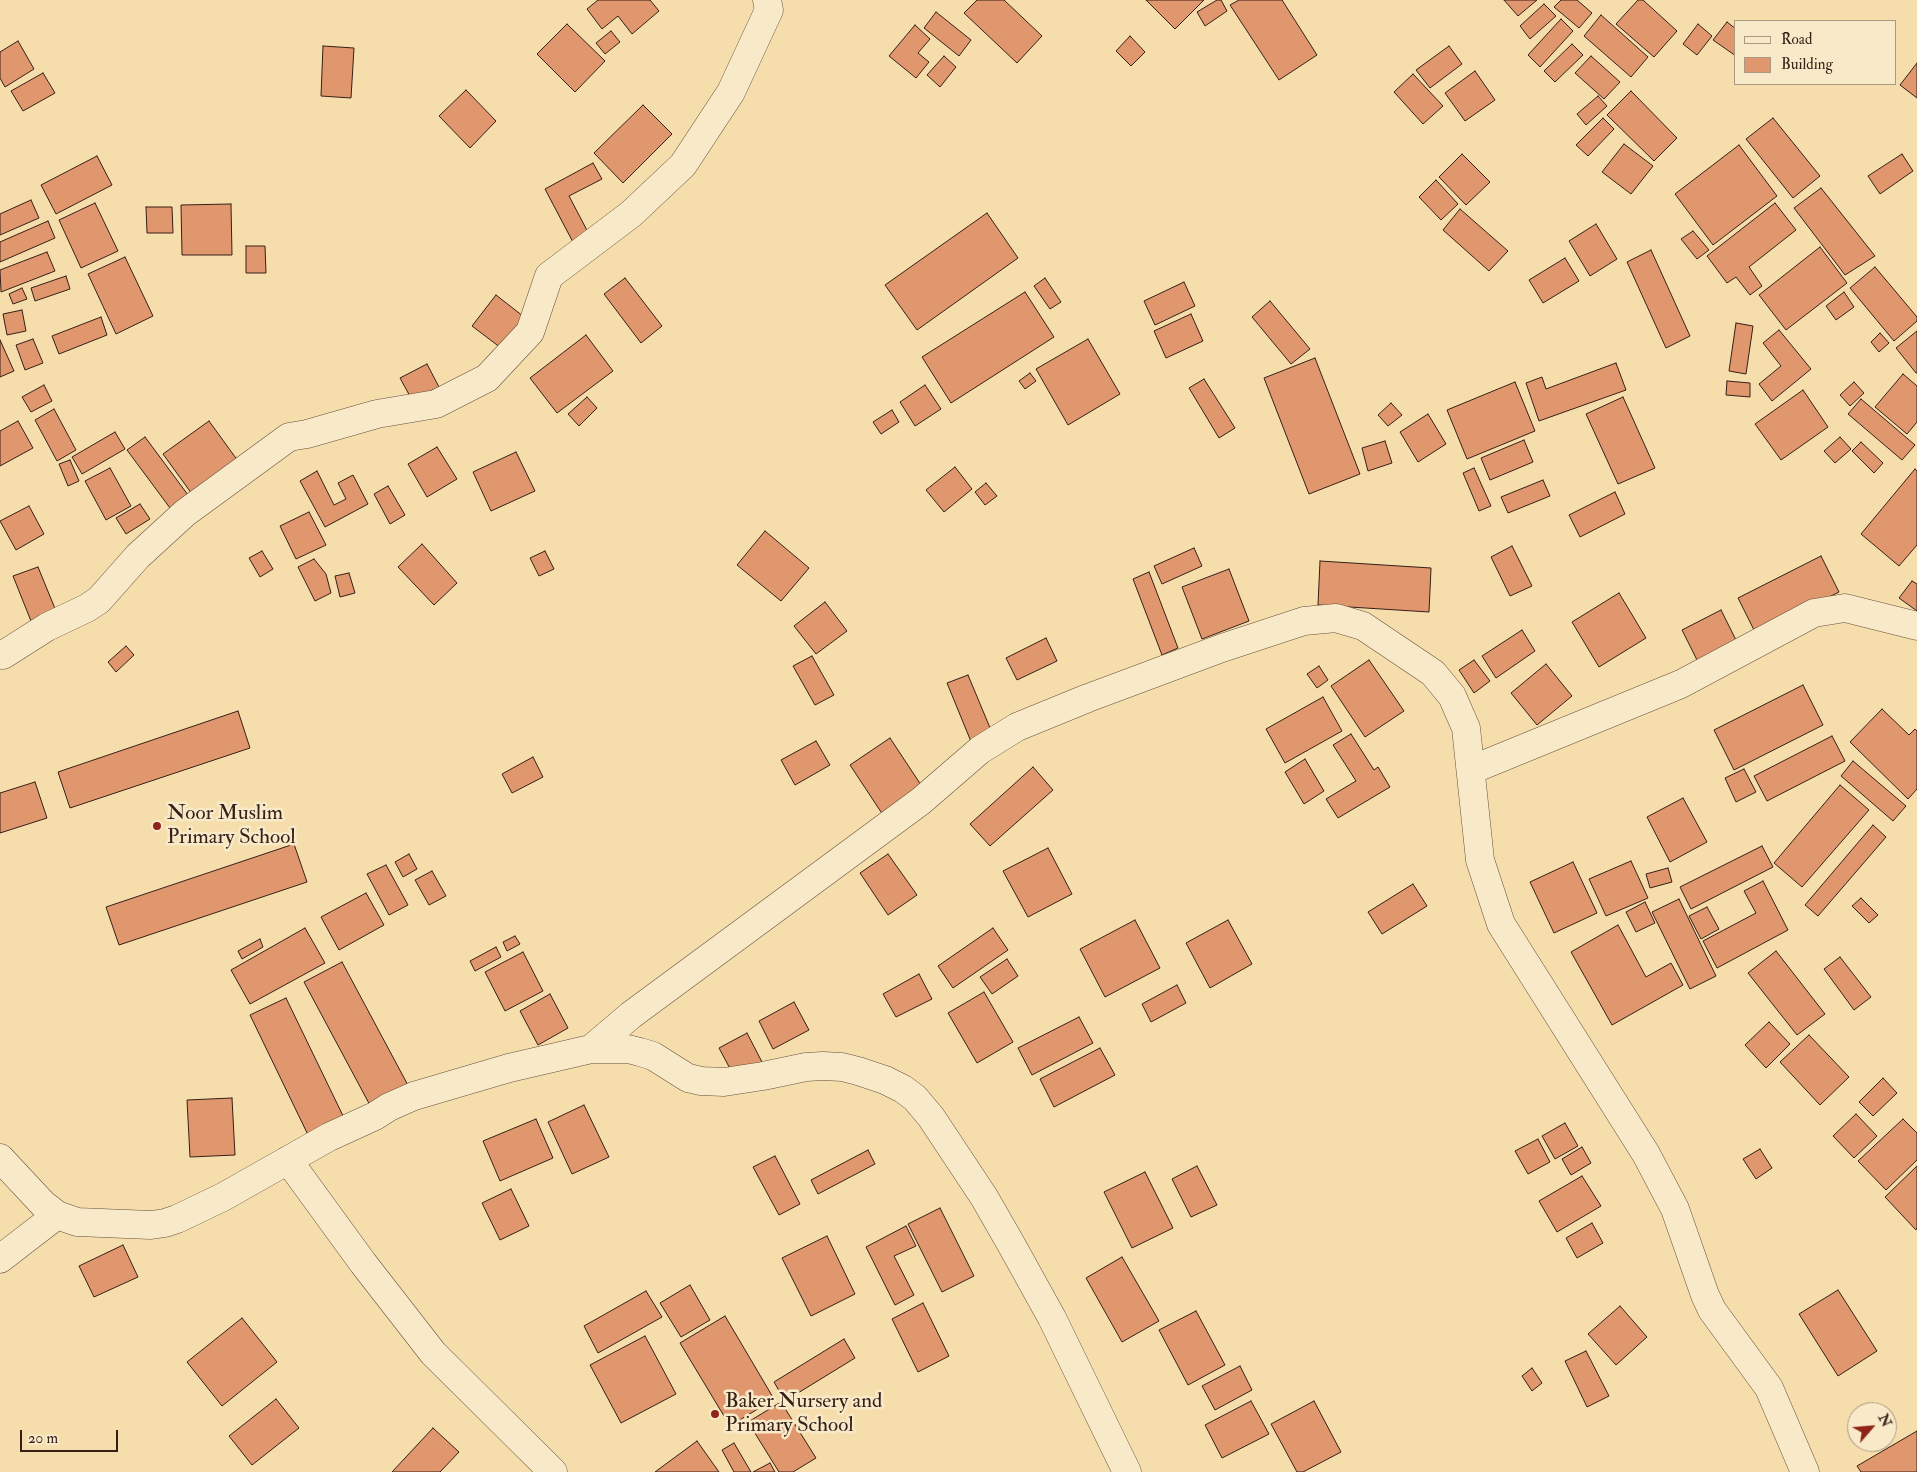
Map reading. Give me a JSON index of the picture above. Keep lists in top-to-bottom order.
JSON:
{
  "places": ["Noor Muslim Primary School", "Baker Nursery and Primary School"],
  "legend": ["Road", "Building"],
  "scale_bar": "20 m",
  "north": "top right"
}
